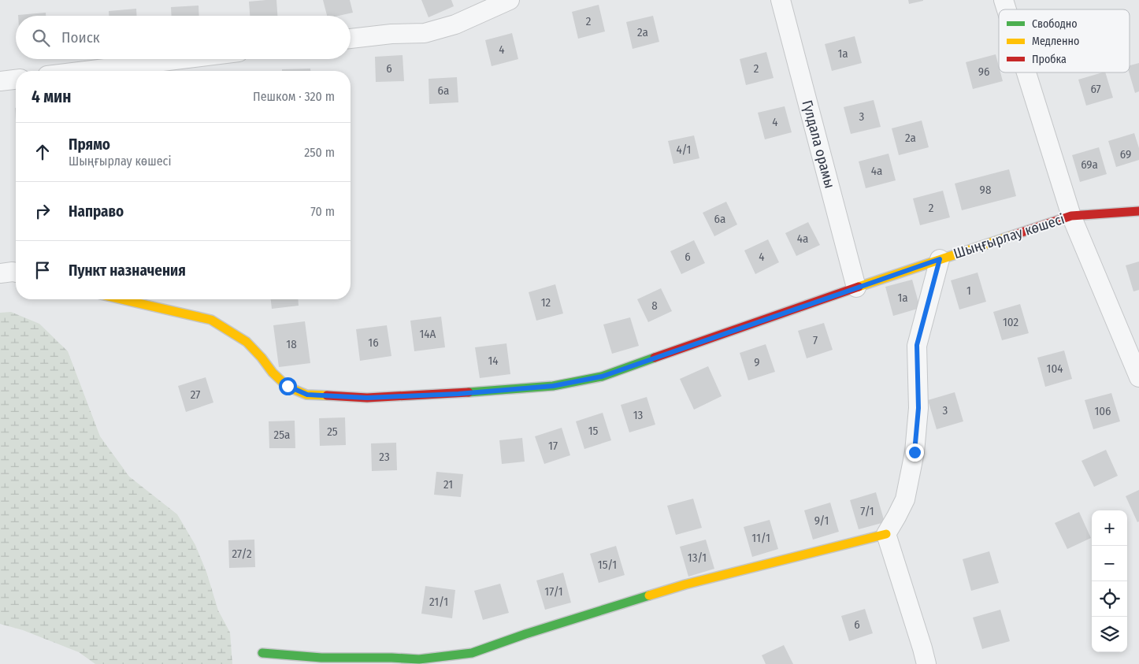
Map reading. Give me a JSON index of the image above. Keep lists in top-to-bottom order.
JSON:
{
  "streets": {
    "street": ["Гүлдала орамы", "Шыңғырлау көшесі"]
  },
  "crossings": [
    ["Гүлдала орамы", "Шыңғырлау көшесі"]
  ],
  "house_numbers": [
    "2",
    "2а",
    "4",
    "1а",
    "6",
    "2",
    "96",
    "67",
    "6а",
    "3",
    "4",
    "2а",
    "4/1",
    "69",
    "69а",
    "4а",
    "98",
    "2",
    "6а",
    "4а",
    "6",
    "4",
    "1",
    "1а",
    "12",
    "8",
    "102",
    "14А",
    "7",
    "16",
    "18",
    "14",
    "9",
    "104",
    "27",
    "3",
    "106",
    "13",
    "15",
    "25",
    "25а",
    "17",
    "23",
    "21",
    "7/1",
    "9/1",
    "11/1",
    "27/2",
    "13/1",
    "15/1",
    "17/1",
    "21/1",
    "6"
  ],
  "legend": ["Свободно", "Медленно", "Пробка"],
  "page": {
    "search": "Поиск",
    "heading": ["4 мин", "Пешком · 320 m"],
    "list": [
      ["Прямо", "Шыңғырлау көшесі", "250 m"],
      ["Направо", "70 m"],
      "Пункт назначения"
    ],
    "map_buttons": ["+", "−"]
  }
}
